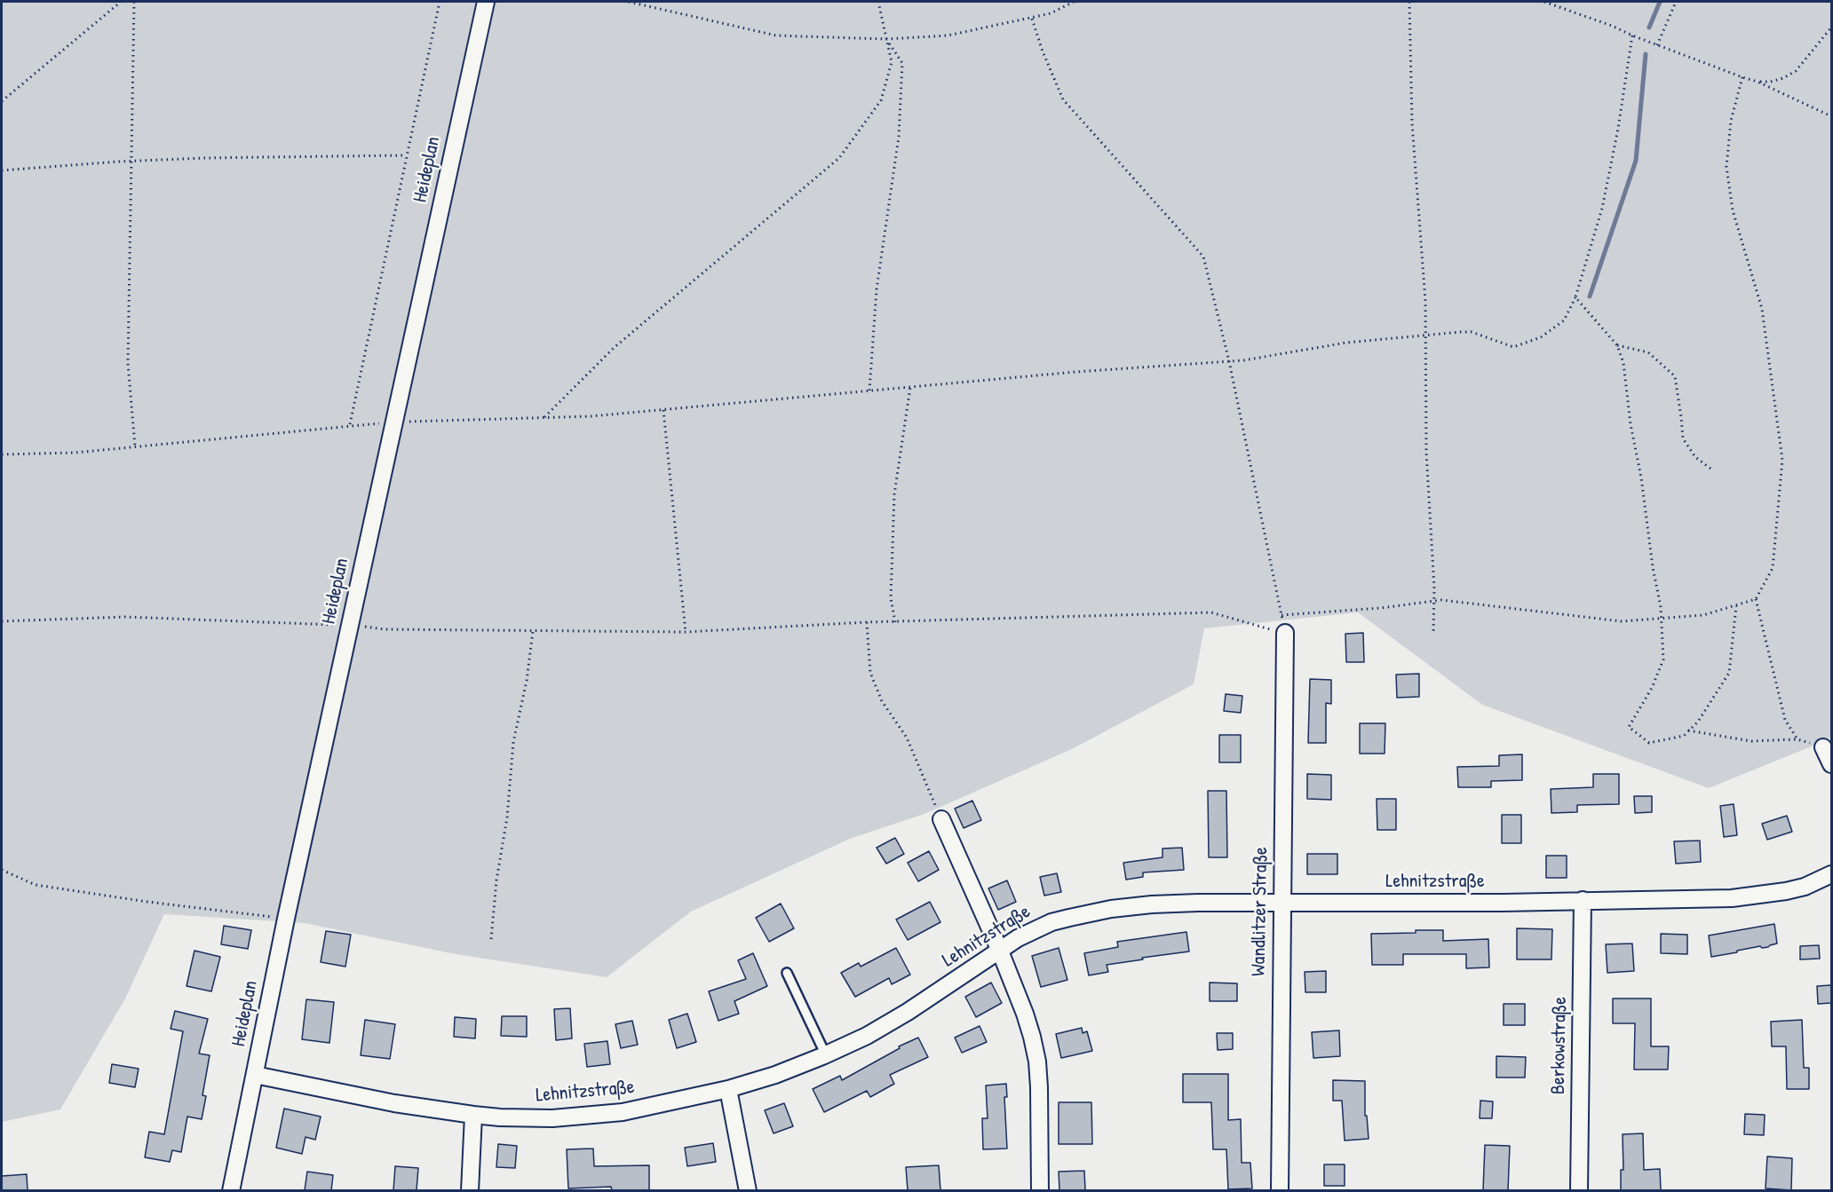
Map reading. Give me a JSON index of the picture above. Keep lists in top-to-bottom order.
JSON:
{
  "streets": {
    "street": [
      "Heideplan",
      "Lehnitzstraße",
      "Wandlitzer Straße",
      "Berkowstraße"
    ]
  },
  "crossings": [
    ["Heideplan", "Lehnitzstraße"],
    ["Lehnitzstraße", "Wandlitzer Straße"],
    ["Lehnitzstraße", "Berkowstraße"]
  ]
}
